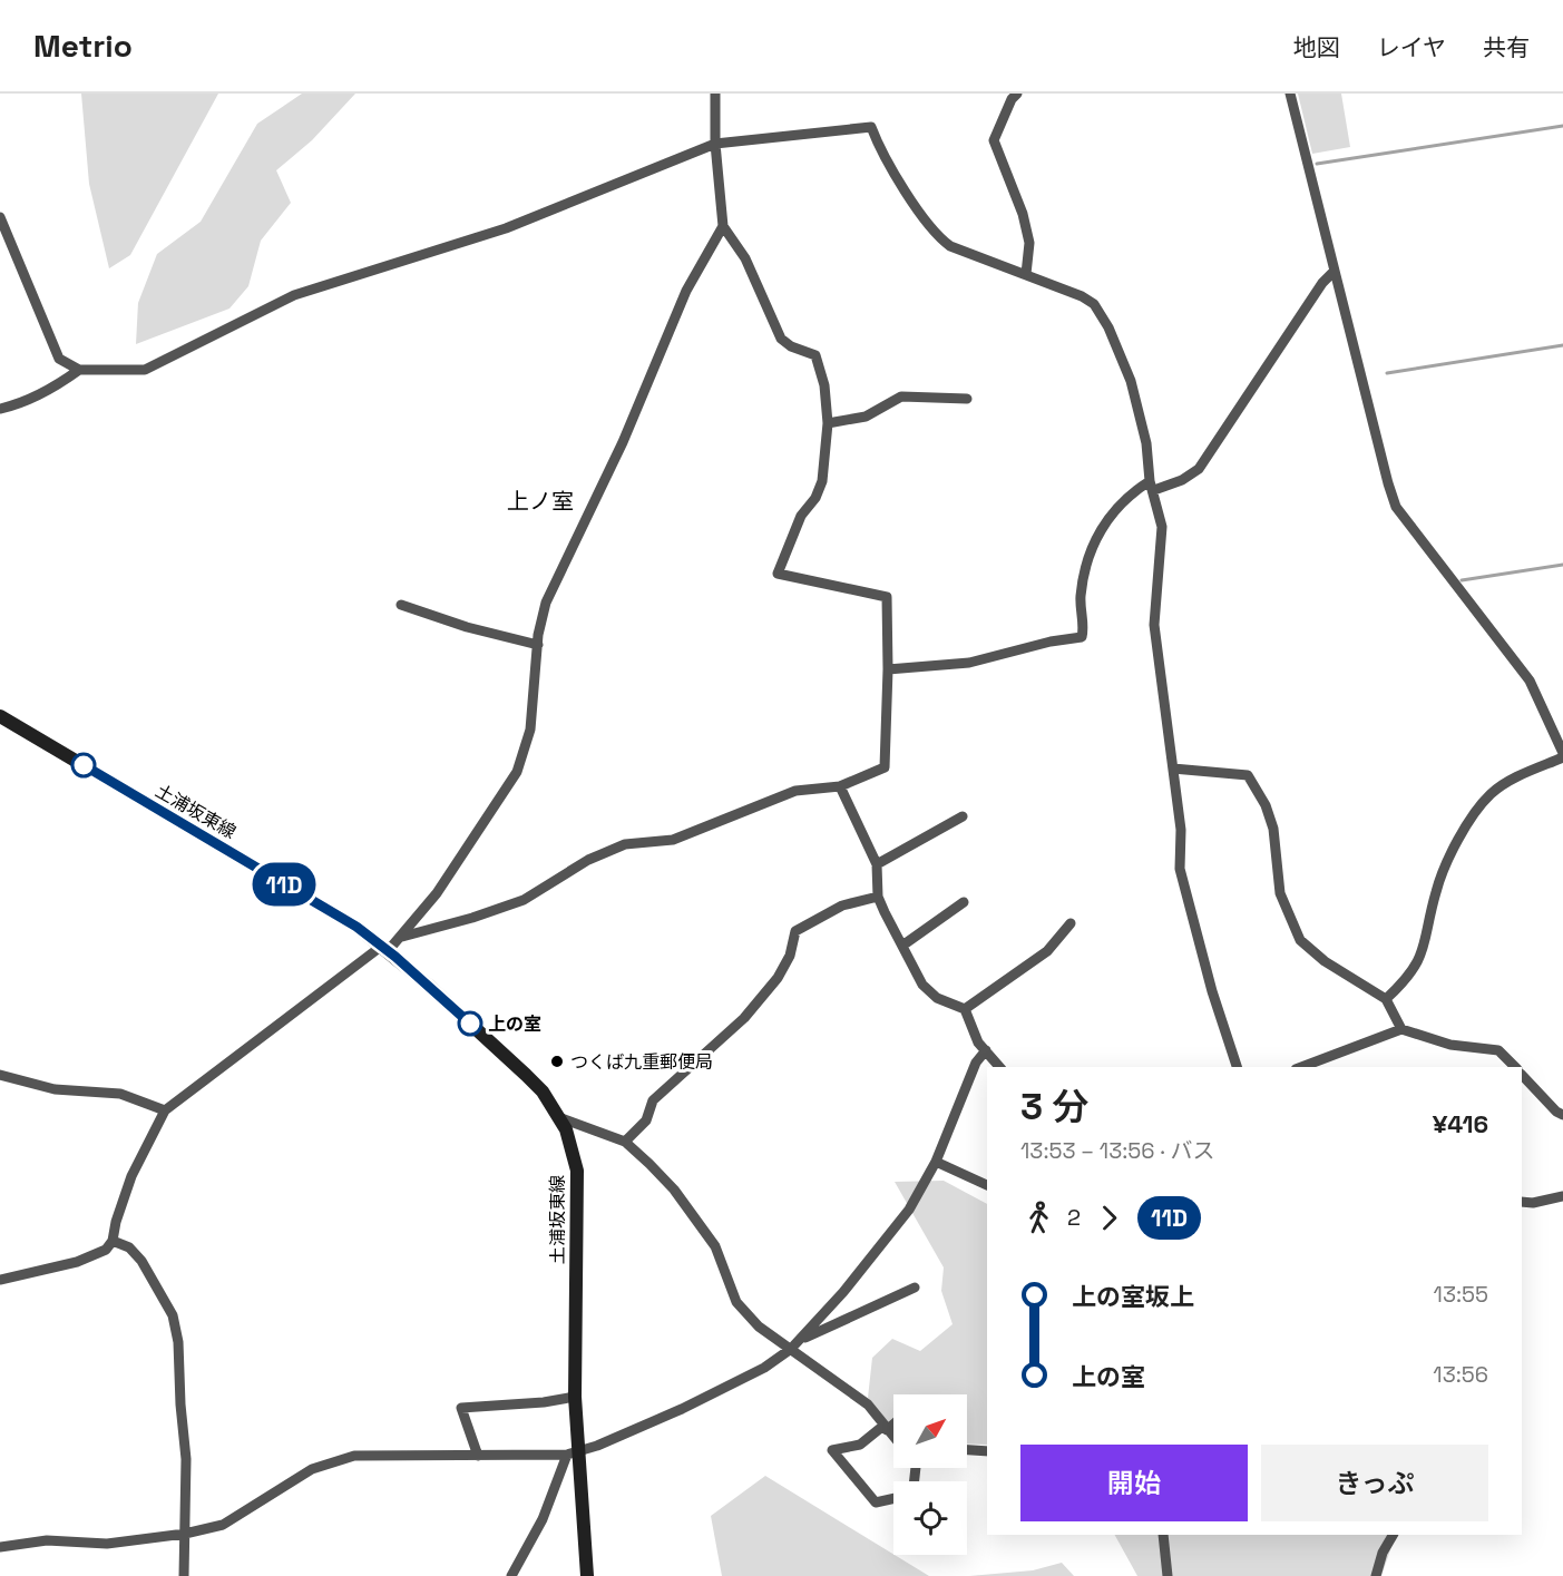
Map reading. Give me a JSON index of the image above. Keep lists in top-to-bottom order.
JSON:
{
  "streets": {
    "main road": ["土浦坂東線"]
  },
  "districts": ["上ノ室"],
  "places": ["上の室", "つくば九重郵便局"],
  "lines": ["bus line 11D"],
  "north": "top right",
  "page": {
    "header": "Metrio",
    "nav": ["地図", "レイヤ", "共有"],
    "on_map": "11D",
    "heading": ["3 分", "13:53 – 13:56 · バス", "¥416"],
    "legs": ["2", "11D"],
    "list": [
      {
        "name": "上の室坂上",
        "value": "13:55"
      },
      {
        "name": "上の室",
        "value": "13:56"
      }
    ],
    "buttons": ["開始", "きっぷ"]
  }
}
